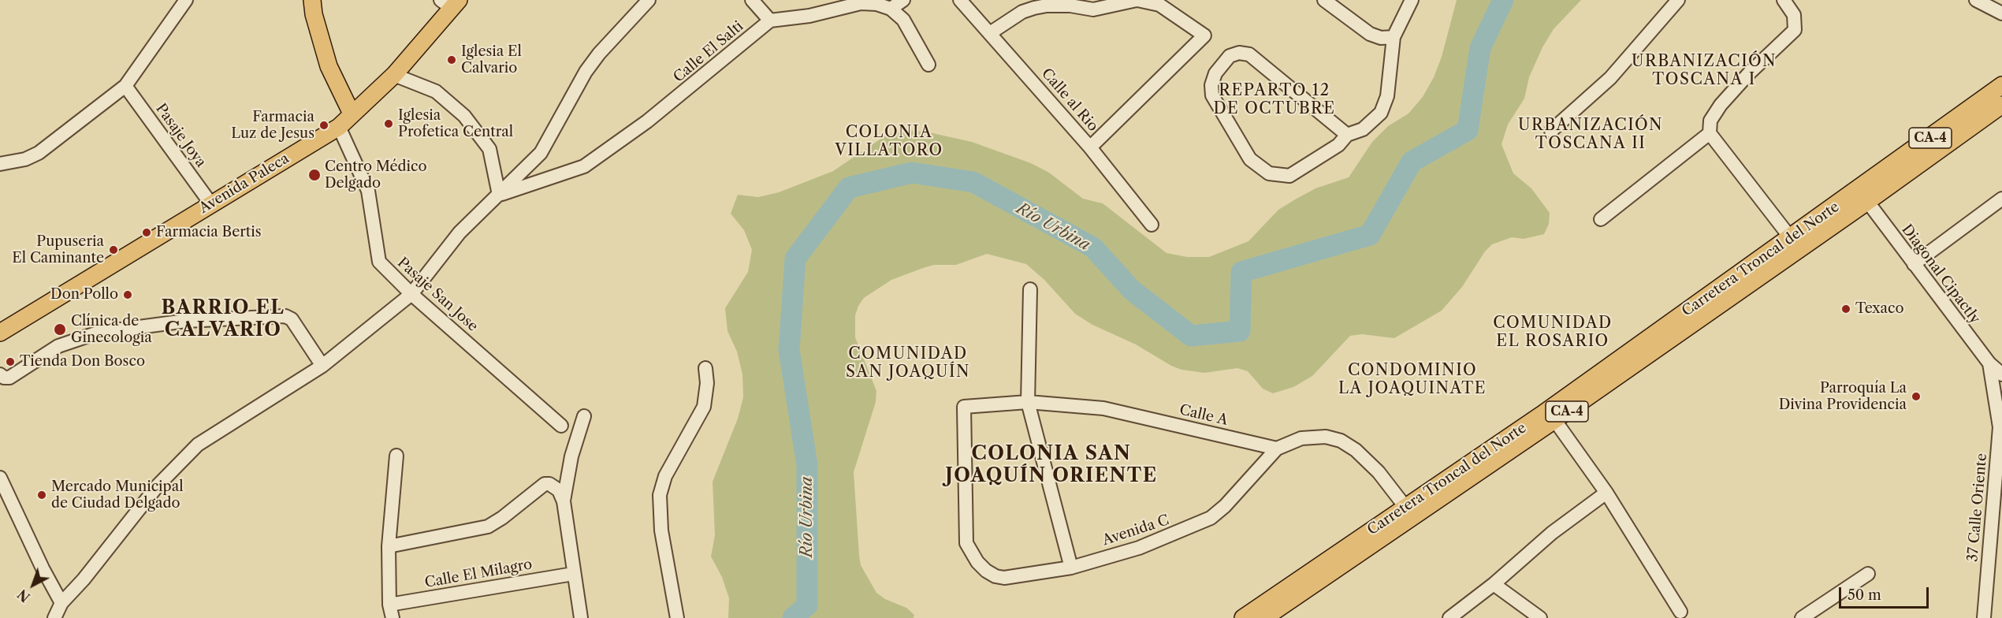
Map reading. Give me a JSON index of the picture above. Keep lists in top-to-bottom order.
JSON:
{
  "streets": {
    "main road": ["CA-4", "Avenida Paleca", "Carretera Troncal del Norte"],
    "street": [
      "Calle El Salti",
      "Calle al Rio",
      "Pasaje Joya",
      "Diagonal Cipactly",
      "Pasaje San Jose",
      "Calle A",
      "37 Calle Oriente",
      "Avenida C",
      "Calle El Milagro"
    ]
  },
  "crossings": [
    ["Pasaje Joya", "Avenida Paleca"],
    ["CA-4", "Carretera Troncal del Norte"],
    ["CA-4", "Diagonal Cipactly"],
    ["Avenida Paleca", "Pasaje San Jose"],
    ["Carretera Troncal del Norte", "Diagonal Cipactly"],
    ["Diagonal Cipactly", "37 Calle Oriente"],
    ["Calle A", "Avenida C"]
  ],
  "districts": [
    "URBANIZACIÓN TOSCANA I",
    "REPARTO 12 DE OCTUBRE",
    "URBANIZACIÓN TOSCANA II",
    "COLONIA VILLATORO",
    "BARRIO EL CALVARIO",
    "COMUNIDAD EL ROSARIO",
    "COMUNIDAD SAN JOAQUÍN",
    "CONDOMINIO LA JOAQUINATE",
    "COLONIA SAN JOAQUÍN ORIENTE"
  ],
  "water": ["Río Urbina"],
  "places": [
    "Iglesia El Calvario",
    "Iglesia Profetica Central",
    "Farmacia Luz de Jesus",
    "Centro Médico Delgado",
    "Farmacia Bertis",
    "Pupuseria El Caminante",
    "Don Pollo",
    "Texaco",
    "Clínica de Ginecologia",
    "Tienda Don Bosco",
    "Parroquía La Divina Providencia",
    "Mercado Municipal de Ciudad Delgado"
  ],
  "scale_bar": "50 m",
  "north": "bottom left"
}
